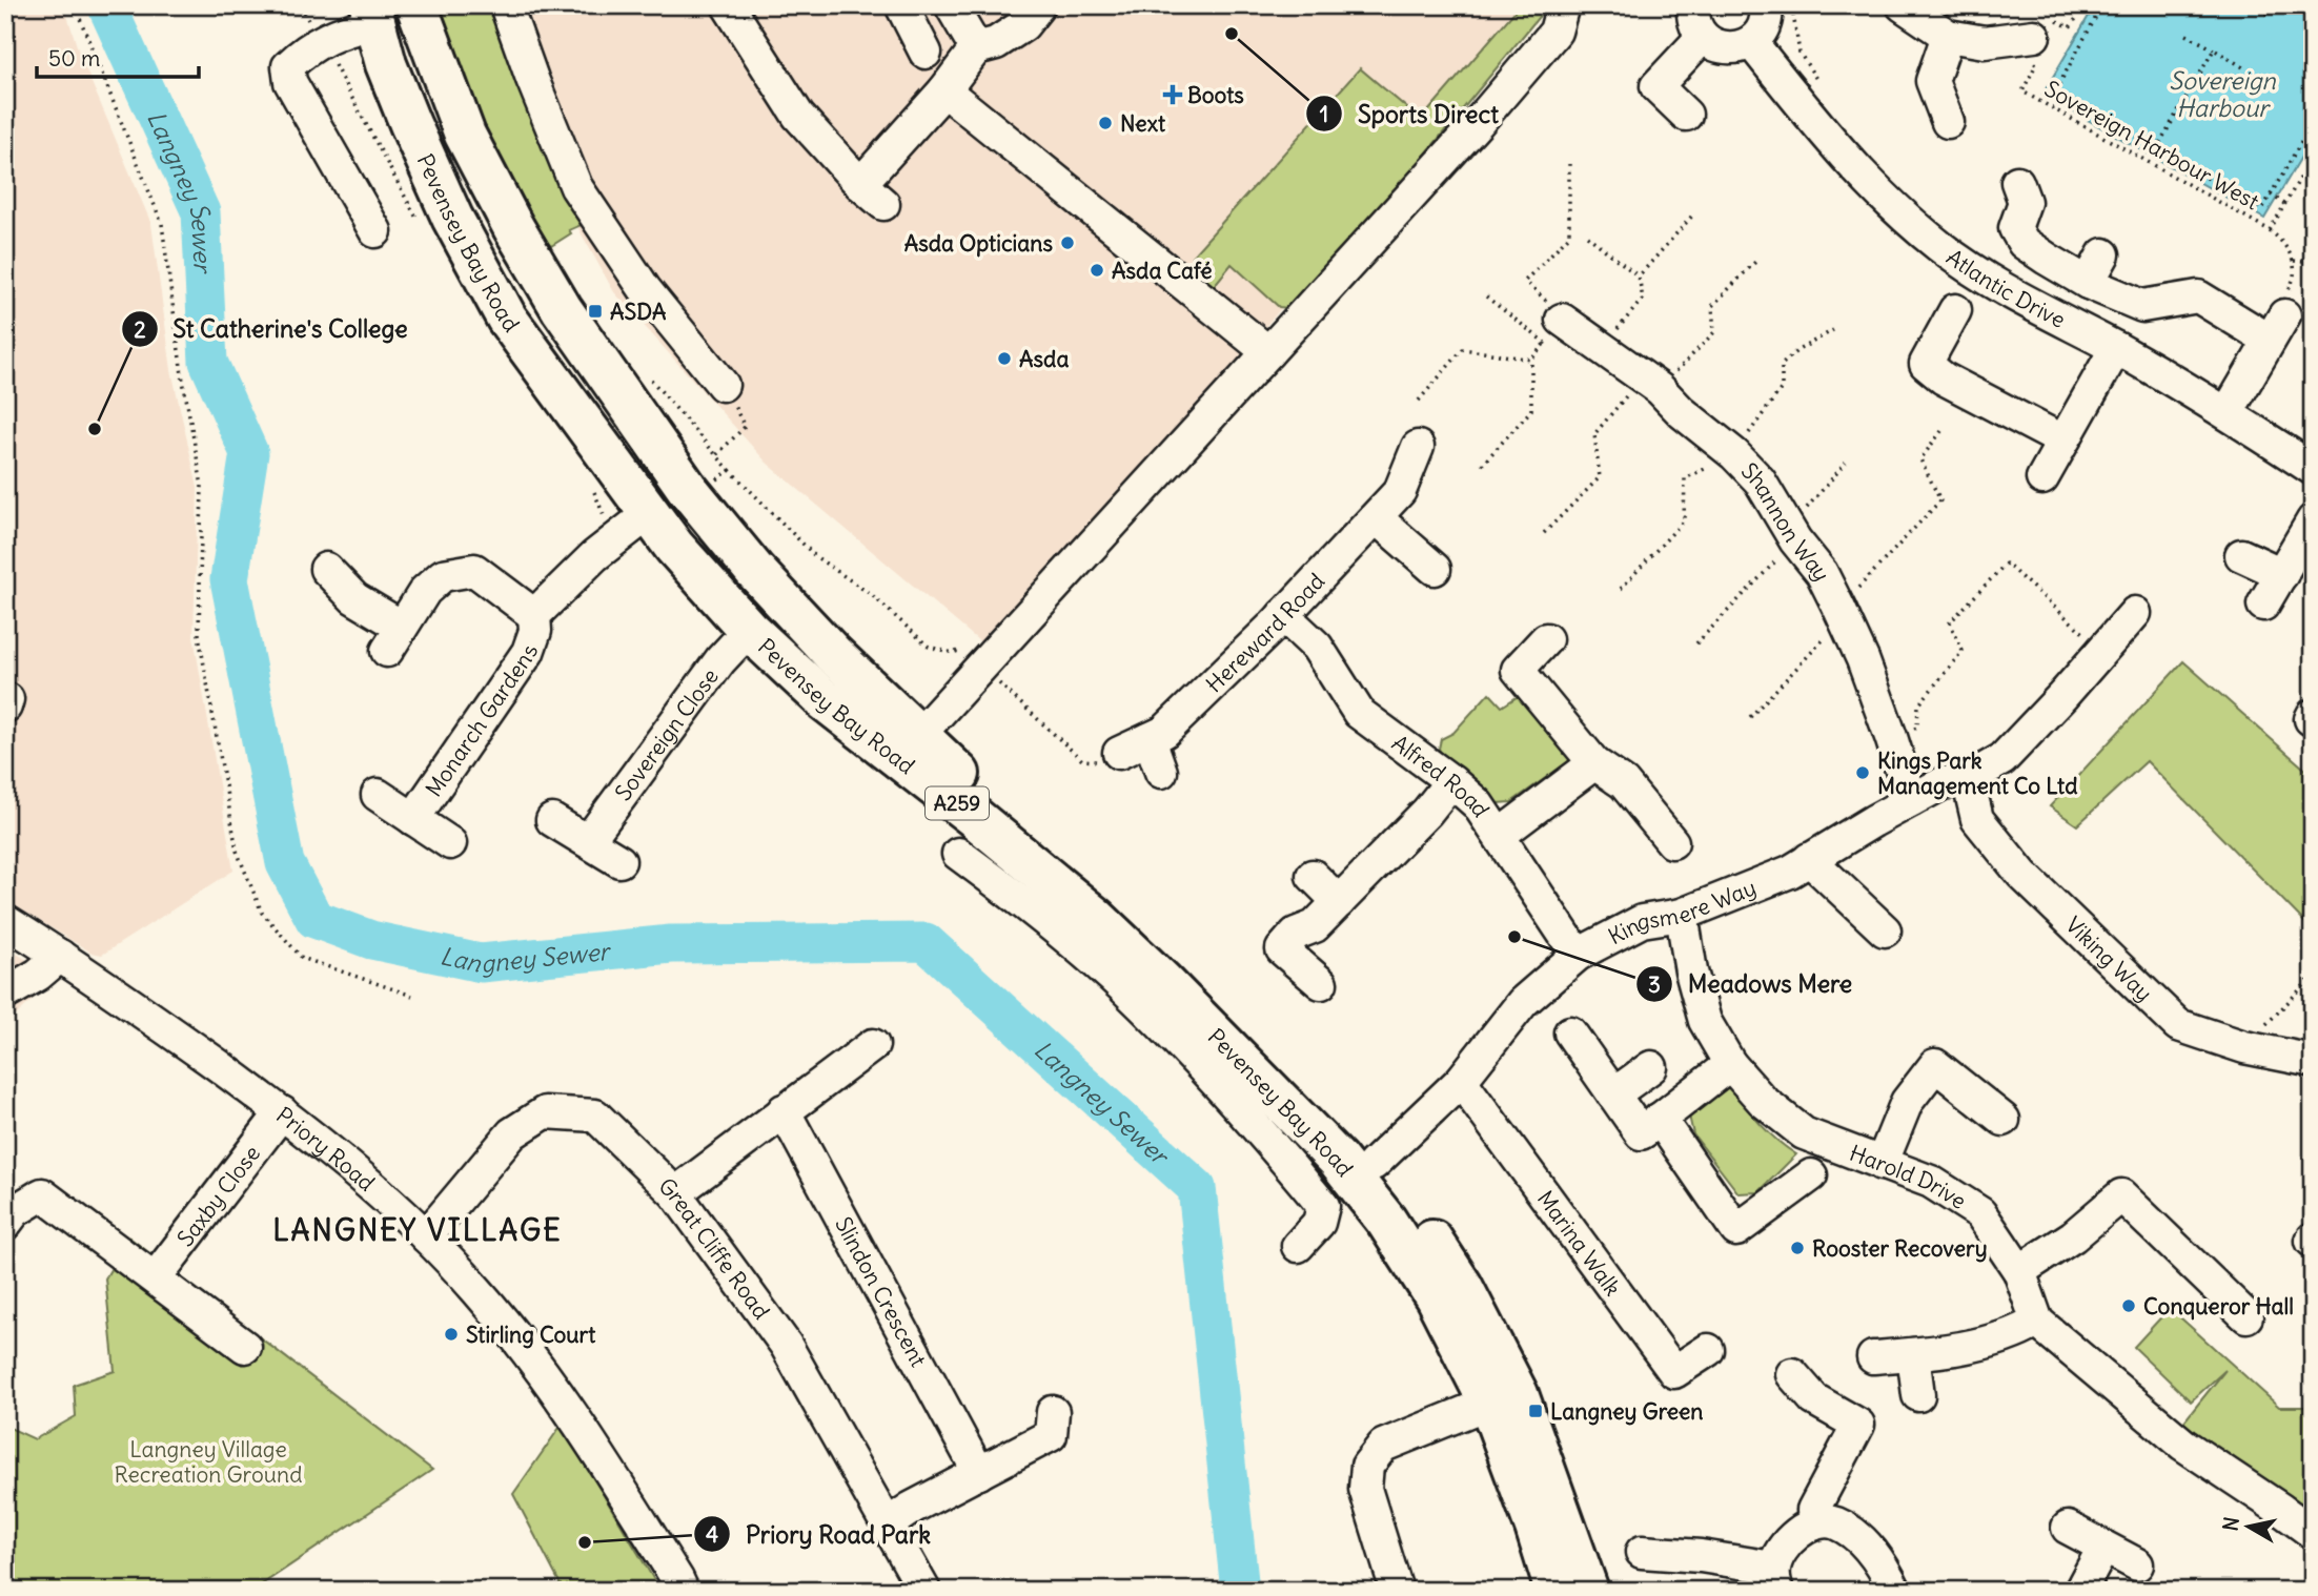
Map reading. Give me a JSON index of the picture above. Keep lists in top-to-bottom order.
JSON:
{
  "streets": {
    "main road": ["Pevensey Bay Road", "A259"],
    "street": [
      "Atlantic Drive",
      "Shannon Way",
      "Hereward Road",
      "Monarch Gardens",
      "Sovereign Close",
      "Alfred Road",
      "Kingsmere Way",
      "Viking Way",
      "Priory Road",
      "Harold Drive",
      "Saxby Close",
      "Marina Walk",
      "Great Cliffe Road",
      "Slindon Crescent"
    ],
    "path": ["Sovereign Harbour West"]
  },
  "crossings": [
    ["Pevensey Bay Road", "Monarch Gardens"],
    ["Pevensey Bay Road", "Sovereign Close"],
    ["Pevensey Bay Road", "Kingsmere Way"],
    ["Shannon Way", "Kingsmere Way"],
    ["Hereward Road", "Alfred Road"],
    ["Alfred Road", "Kingsmere Way"],
    ["Kingsmere Way", "Viking Way"],
    ["Kingsmere Way", "Harold Drive"],
    ["Kingsmere Way", "Marina Walk"],
    ["Priory Road", "Saxby Close"],
    ["Priory Road", "Great Cliffe Road"]
  ],
  "districts": ["LANGNEY VILLAGE"],
  "water": ["Sovereign Harbour", "Langney Sewer"],
  "parks": ["Langney Village Recreation Ground"],
  "places": {
    "other": [
      "Sports Direct",
      "Next",
      "Asda Opticians",
      "Asda Café",
      "Asda",
      "St Catherine's College",
      "Kings Park Management Co Ltd",
      "Meadows Mere",
      "Rooster Recovery",
      "Conqueror Hall",
      "Stirling Court",
      "Priory Road Park"
    ],
    "health": ["Boots"],
    "transit": ["ASDA", "Langney Green"]
  },
  "scale_bar": "50 m",
  "north": "left"
}
